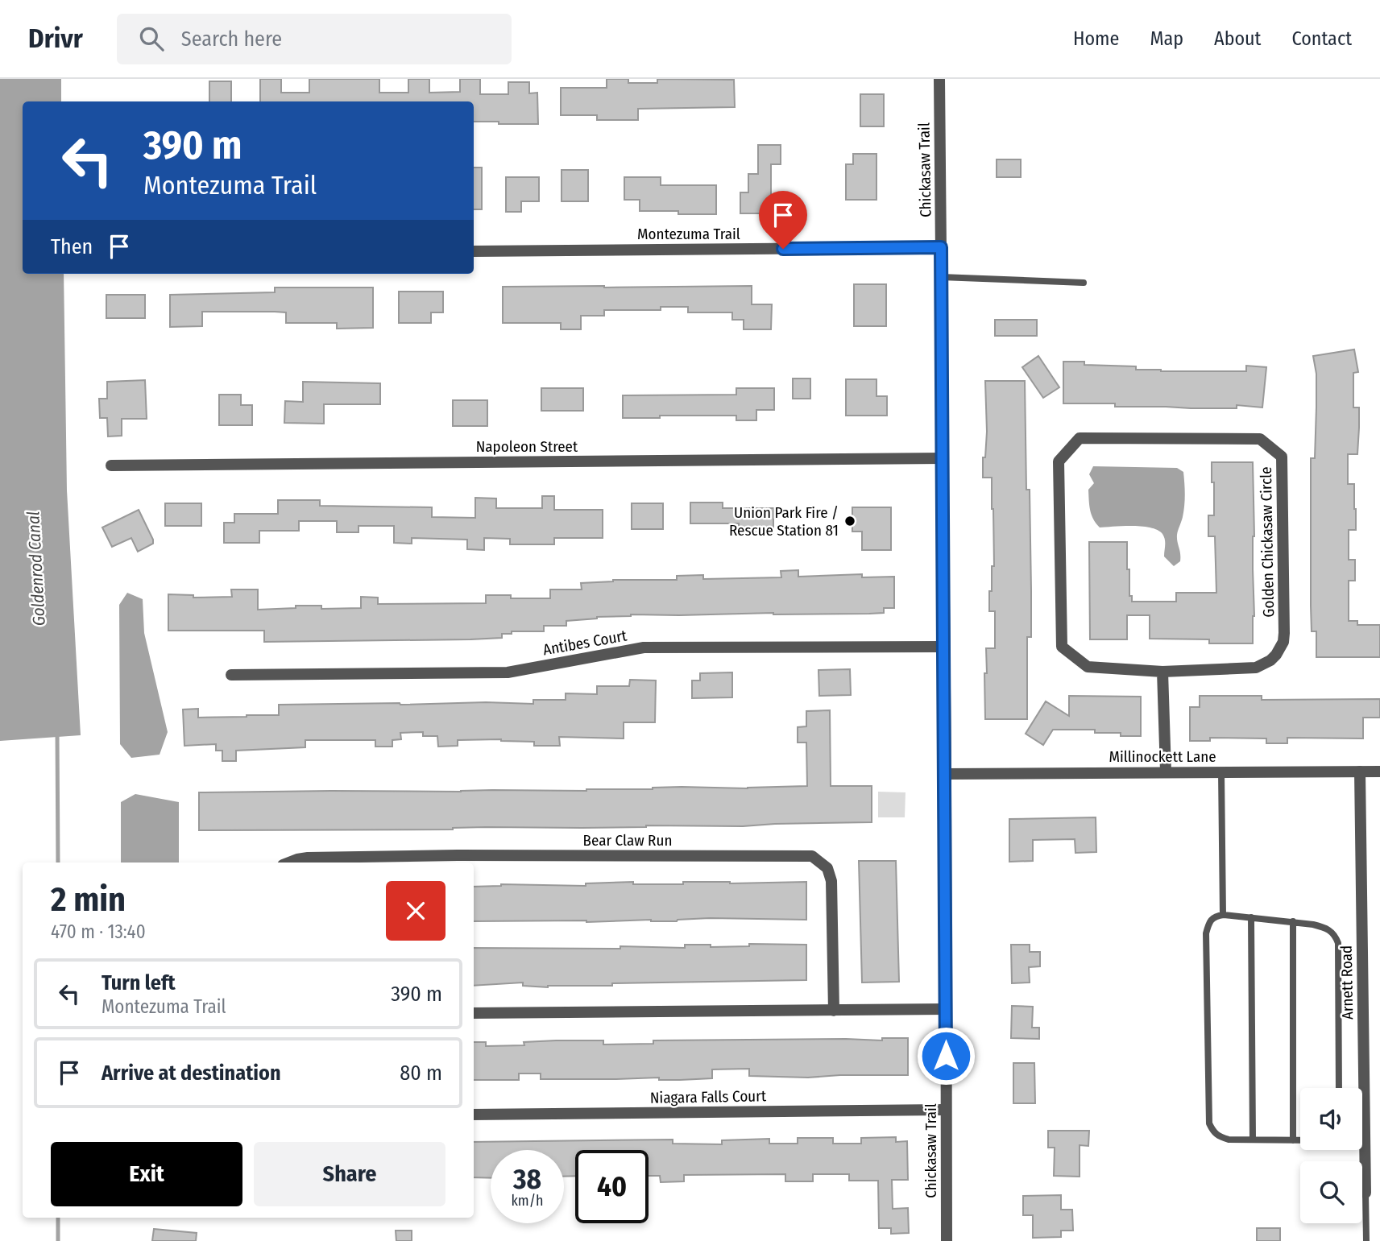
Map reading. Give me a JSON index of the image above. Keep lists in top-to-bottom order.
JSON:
{
  "streets": {
    "street": [
      "Chickasaw Trail",
      "Montezuma Trail",
      "Napoleon Street",
      "Golden Chickasaw Circle",
      "Antibes Court",
      "Millinockett Lane",
      "Bear Claw Run",
      "Arnett Road",
      "Niagara Falls Court"
    ]
  },
  "crossings": [
    ["Chickasaw Trail", "Montezuma Trail"],
    ["Chickasaw Trail", "Napoleon Street"],
    ["Chickasaw Trail", "Antibes Court"],
    ["Chickasaw Trail", "Millinockett Lane"],
    ["Chickasaw Trail", "Niagara Falls Court"],
    ["Millinockett Lane", "Arnett Road"]
  ],
  "water": ["Goldenrod Canal"],
  "places": ["Union Park Fire / Rescue Station 81"],
  "page": {
    "header": "Drivr",
    "search": "Search here",
    "nav": [
      "Home",
      "Map",
      "About",
      "Contact"
    ],
    "turn": ["390 m", "Montezuma Trail"],
    "then": "Then",
    "heading": ["2 min", "470 m · 13:40"],
    "list": [
      {
        "name": "Turn left",
        "note": "Montezuma Trail",
        "value": "390 m"
      },
      {
        "name": "Arrive at destination",
        "value": "80 m"
      }
    ],
    "buttons": ["Exit", "Share"],
    "speed": "38 km/h",
    "limit": "40"
  }
}
